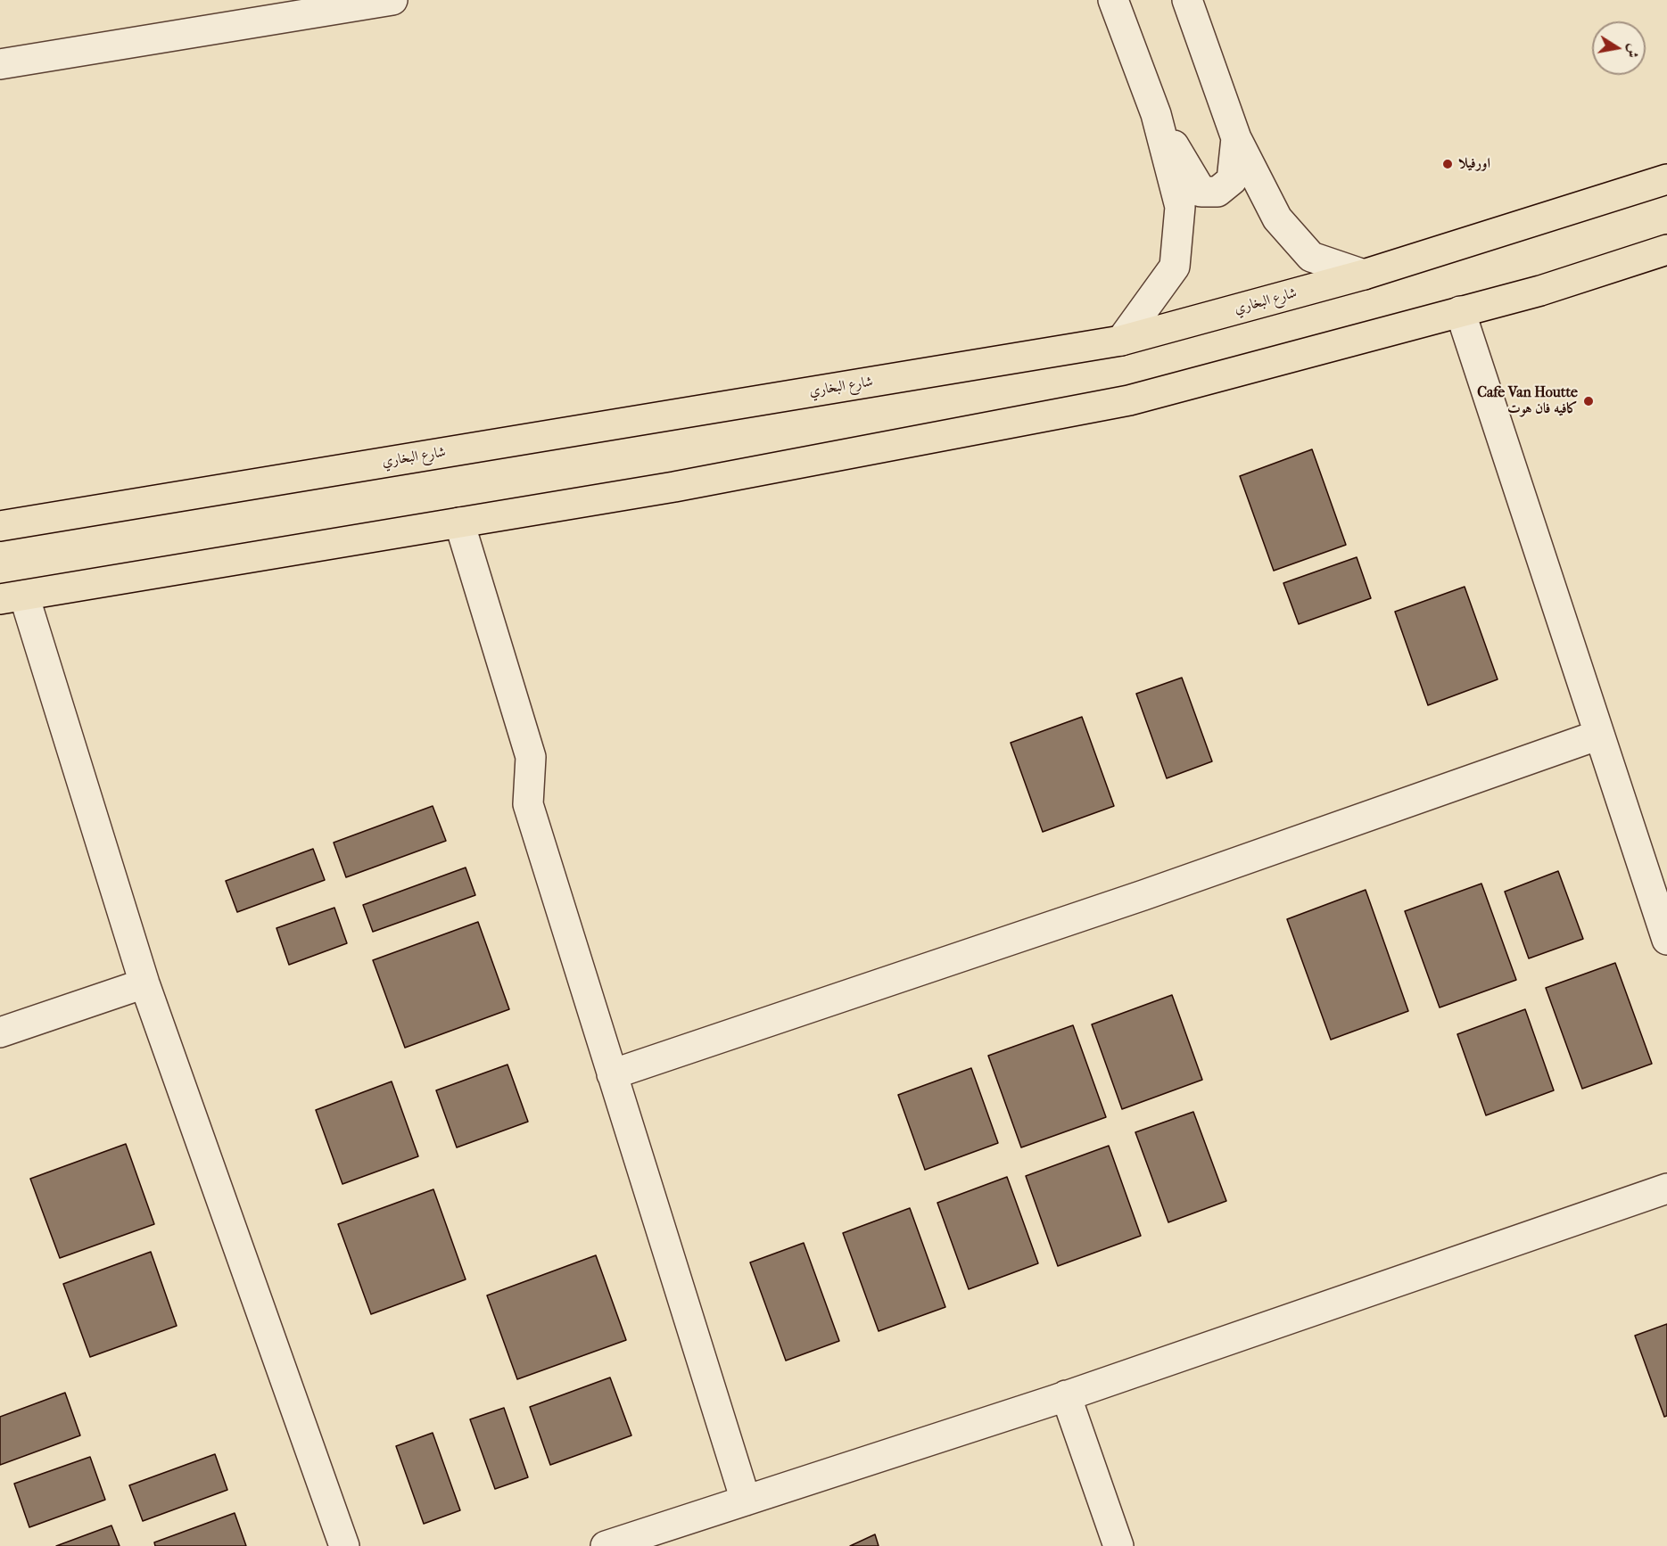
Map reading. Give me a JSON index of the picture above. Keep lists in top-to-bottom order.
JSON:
{
  "streets": {
    "main road": ["شارع البخاري"]
  },
  "places": ["اورفيلا", "Cafe Van Houtte كافيه فان هوت"],
  "north": "right"
}
